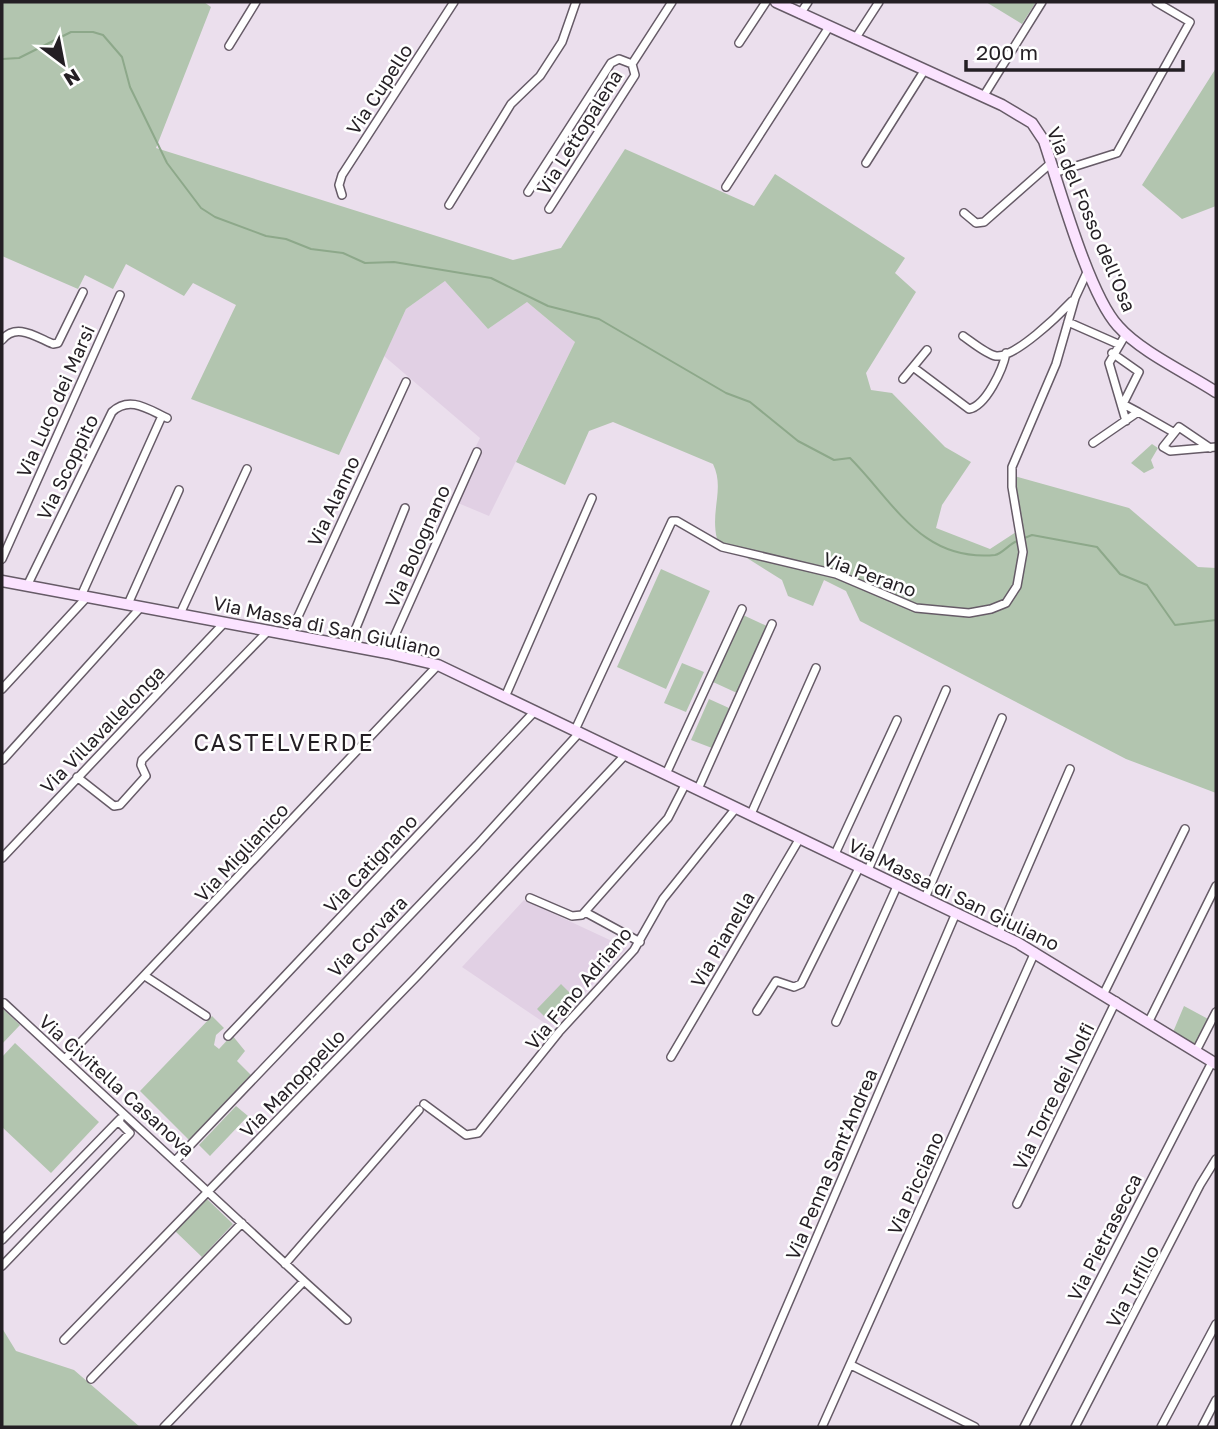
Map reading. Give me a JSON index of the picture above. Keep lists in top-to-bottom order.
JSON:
{
  "streets": {
    "street": [
      "Via Cupello",
      "Via Lettopalena",
      "Via del Fosso dell'Osa",
      "Via Luco dei Marsi",
      "Via Scoppito",
      "Via Alanno",
      "Via Bolognano",
      "Via Perano",
      "Via Massa di San Giuliano",
      "Via Villavallelonga",
      "Via Miglianico",
      "Via Catignano",
      "Via Corvara",
      "Via Pianella",
      "Via Fano Adriano",
      "Via Manoppello",
      "Via Civitella Casanova",
      "Via Torre dei Nolfi",
      "Via Penna Sant'Andrea",
      "Via Picciano",
      "Via Pietrasecca",
      "Via Tufillo"
    ]
  },
  "crossings": [
    ["Via del Fosso dell'Osa", "Via Perano"],
    ["Via Scoppito", "Via Massa di San Giuliano"],
    ["Via Alanno", "Via Massa di San Giuliano"],
    ["Via Bolognano", "Via Massa di San Giuliano"],
    ["Via Perano", "Via Corvara"],
    ["Via Massa di San Giuliano", "Via Villavallelonga"],
    ["Via Massa di San Giuliano", "Via Miglianico"],
    ["Via Massa di San Giuliano", "Via Catignano"],
    ["Via Massa di San Giuliano", "Via Corvara"],
    ["Via Massa di San Giuliano", "Via Pianella"],
    ["Via Massa di San Giuliano", "Via Fano Adriano"],
    ["Via Massa di San Giuliano", "Via Manoppello"],
    ["Via Massa di San Giuliano", "Via Torre dei Nolfi"],
    ["Via Massa di San Giuliano", "Via Penna Sant'Andrea"],
    ["Via Massa di San Giuliano", "Via Picciano"],
    ["Via Massa di San Giuliano", "Via Pietrasecca"],
    ["Via Miglianico", "Via Civitella Casanova"],
    ["Via Corvara", "Via Civitella Casanova"],
    ["Via Manoppello", "Via Civitella Casanova"]
  ],
  "districts": ["CASTELVERDE"],
  "scale_bar": "200 m",
  "north": "bottom right"
}
